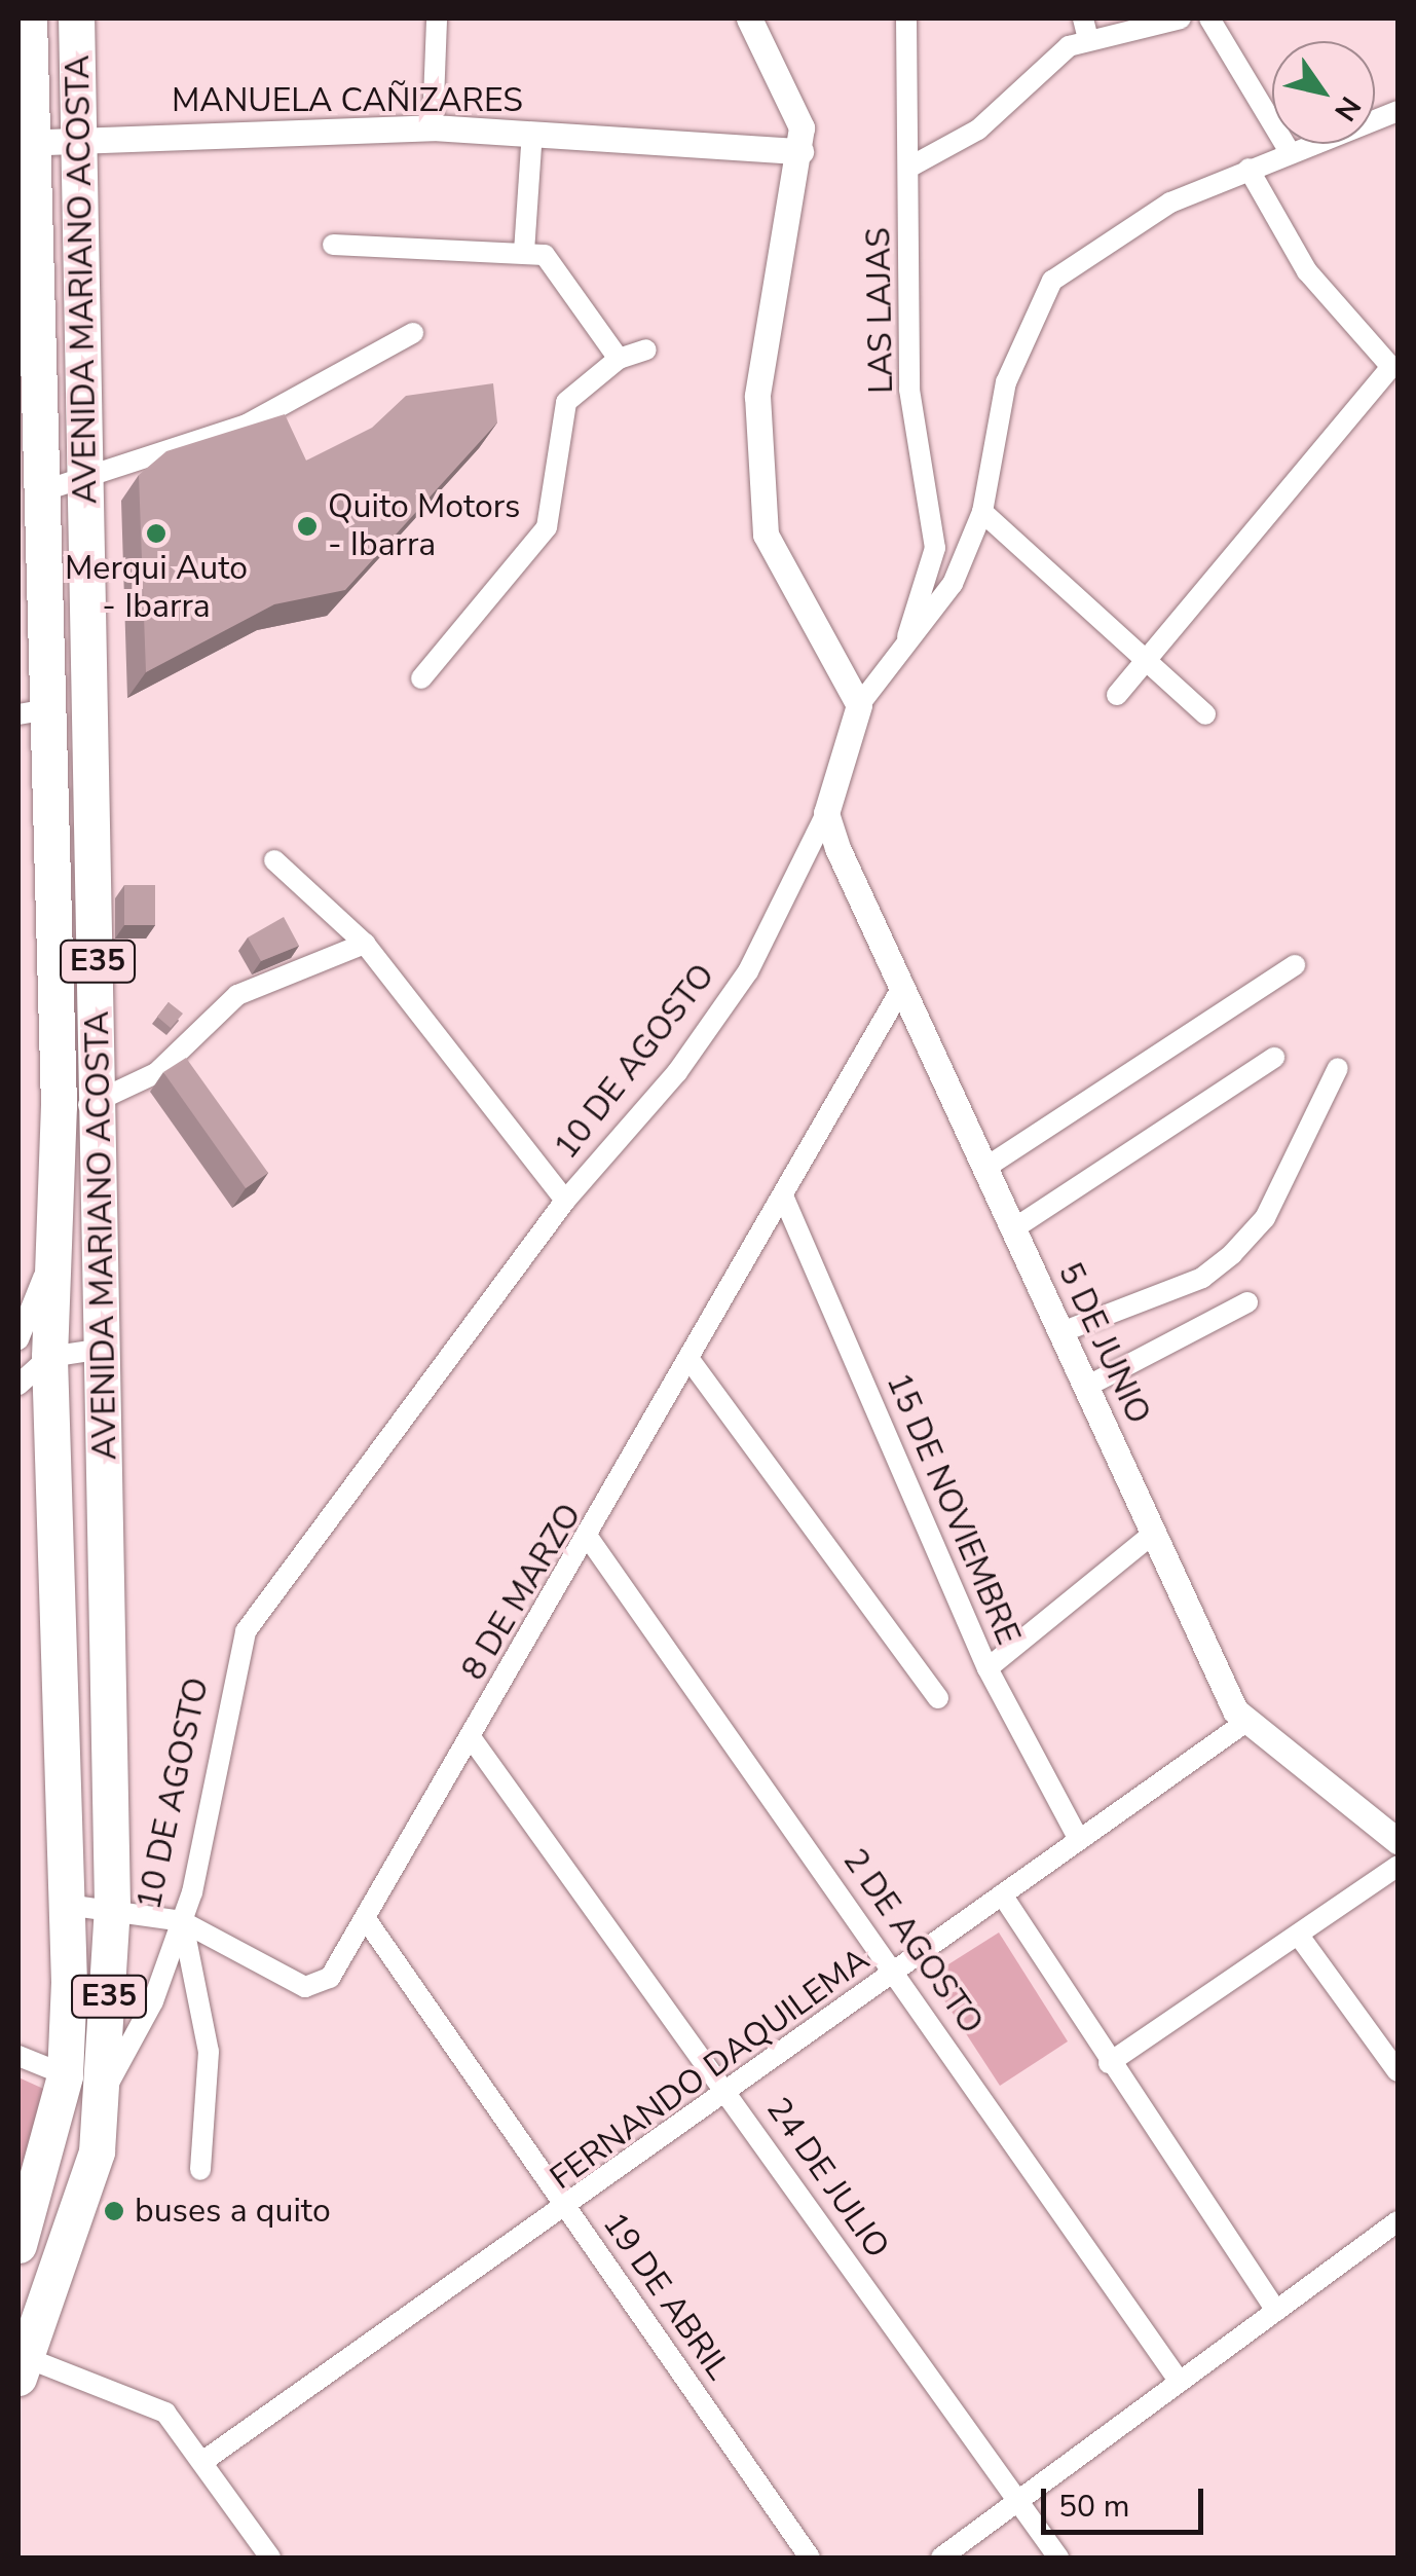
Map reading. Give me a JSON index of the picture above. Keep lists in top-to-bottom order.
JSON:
{
  "streets": {
    "highway": ["AVENIDA MARIANO ACOSTA", "E35"],
    "street": [
      "MANUELA CAÑIZARES",
      "LAS LAJAS",
      "10 DE AGOSTO",
      "5 DE JUNIO",
      "15 DE NOVIEMBRE",
      "8 DE MARZO",
      "2 DE AGOSTO",
      "FERNANDO DAQUILEMA",
      "24 DE JULIO",
      "19 DE ABRIL"
    ]
  },
  "crossings": [
    ["MANUELA CAÑIZARES", "AVENIDA MARIANO ACOSTA"],
    ["AVENIDA MARIANO ACOSTA", "10 DE AGOSTO"],
    ["AVENIDA MARIANO ACOSTA", "8 DE MARZO"],
    ["LAS LAJAS", "10 DE AGOSTO"],
    ["10 DE AGOSTO", "5 DE JUNIO"],
    ["10 DE AGOSTO", "8 DE MARZO"],
    ["5 DE JUNIO", "8 DE MARZO"],
    ["5 DE JUNIO", "FERNANDO DAQUILEMA"],
    ["15 DE NOVIEMBRE", "8 DE MARZO"],
    ["15 DE NOVIEMBRE", "FERNANDO DAQUILEMA"],
    ["8 DE MARZO", "2 DE AGOSTO"],
    ["8 DE MARZO", "24 DE JULIO"],
    ["8 DE MARZO", "19 DE ABRIL"],
    ["2 DE AGOSTO", "FERNANDO DAQUILEMA"],
    ["FERNANDO DAQUILEMA", "24 DE JULIO"],
    ["FERNANDO DAQUILEMA", "19 DE ABRIL"]
  ],
  "places": ["Quito Motors - Ibarra", "Merqui Auto - Ibarra", "buses a quito"],
  "scale_bar": "50 m",
  "north": "bottom right"
}
